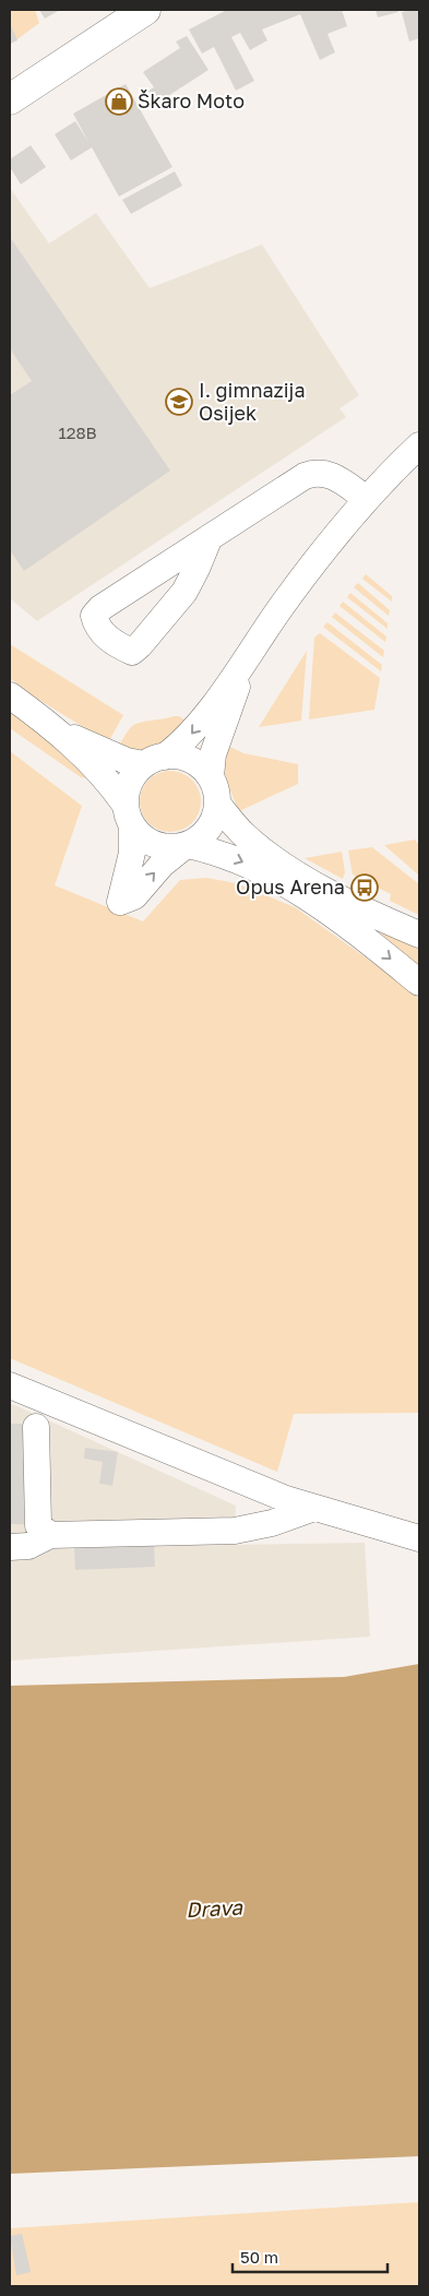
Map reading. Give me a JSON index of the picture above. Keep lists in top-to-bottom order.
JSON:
{
  "water": ["Drava"],
  "places": {
    "shop": ["Škaro Moto"],
    "school or university": ["I. gimnazija Osijek"],
    "bus stop": ["Opus Arena"]
  },
  "house_numbers": ["128B"],
  "scale_bar": "50 m"
}
